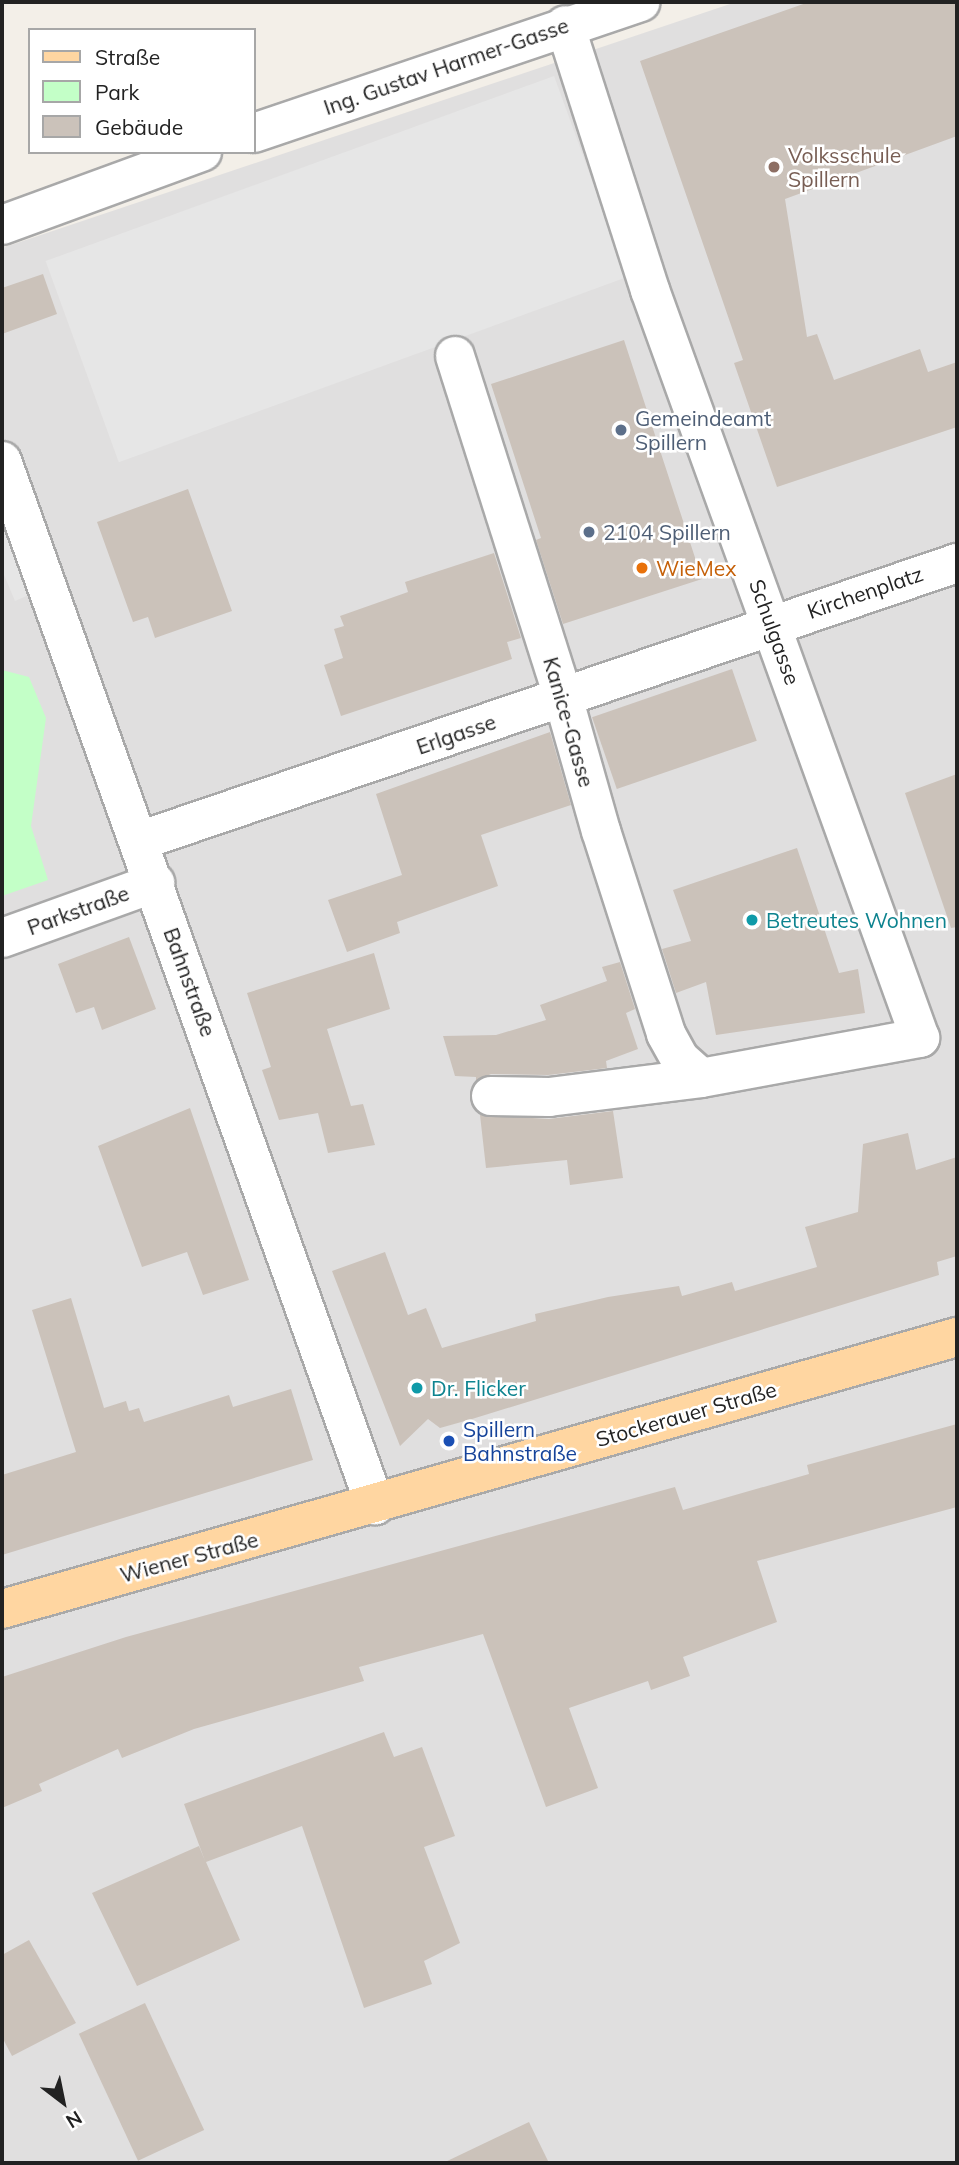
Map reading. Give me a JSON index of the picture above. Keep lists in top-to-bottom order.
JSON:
{
  "streets": {
    "main road": ["Stockerauer Straße", "Wiener Straße"],
    "street": [
      "Ing. Gustav Harmer-Gasse",
      "Kirchenplatz",
      "Schulgasse",
      "Kanice-Gasse",
      "Erlgasse",
      "Parkstraße",
      "Bahnstraße"
    ]
  },
  "crossings": [
    ["Ing. Gustav Harmer-Gasse", "Schulgasse"],
    ["Kirchenplatz", "Schulgasse"],
    ["Kirchenplatz", "Erlgasse"],
    ["Schulgasse", "Kanice-Gasse"],
    ["Schulgasse", "Erlgasse"],
    ["Kanice-Gasse", "Erlgasse"],
    ["Erlgasse", "Bahnstraße"],
    ["Parkstraße", "Bahnstraße"],
    ["Bahnstraße", "Stockerauer Straße"],
    ["Bahnstraße", "Wiener Straße"],
    ["Stockerauer Straße", "Wiener Straße"]
  ],
  "places": [
    "Volksschule Spillern",
    "Gemeindeamt Spillern",
    "2104 Spillern",
    "WieMex",
    "Betreutes Wohnen",
    "Dr. Flicker",
    "Spillern Bahnstraße"
  ],
  "legend": ["Straße", "Park", "Gebäude"],
  "north": "bottom right"
}
